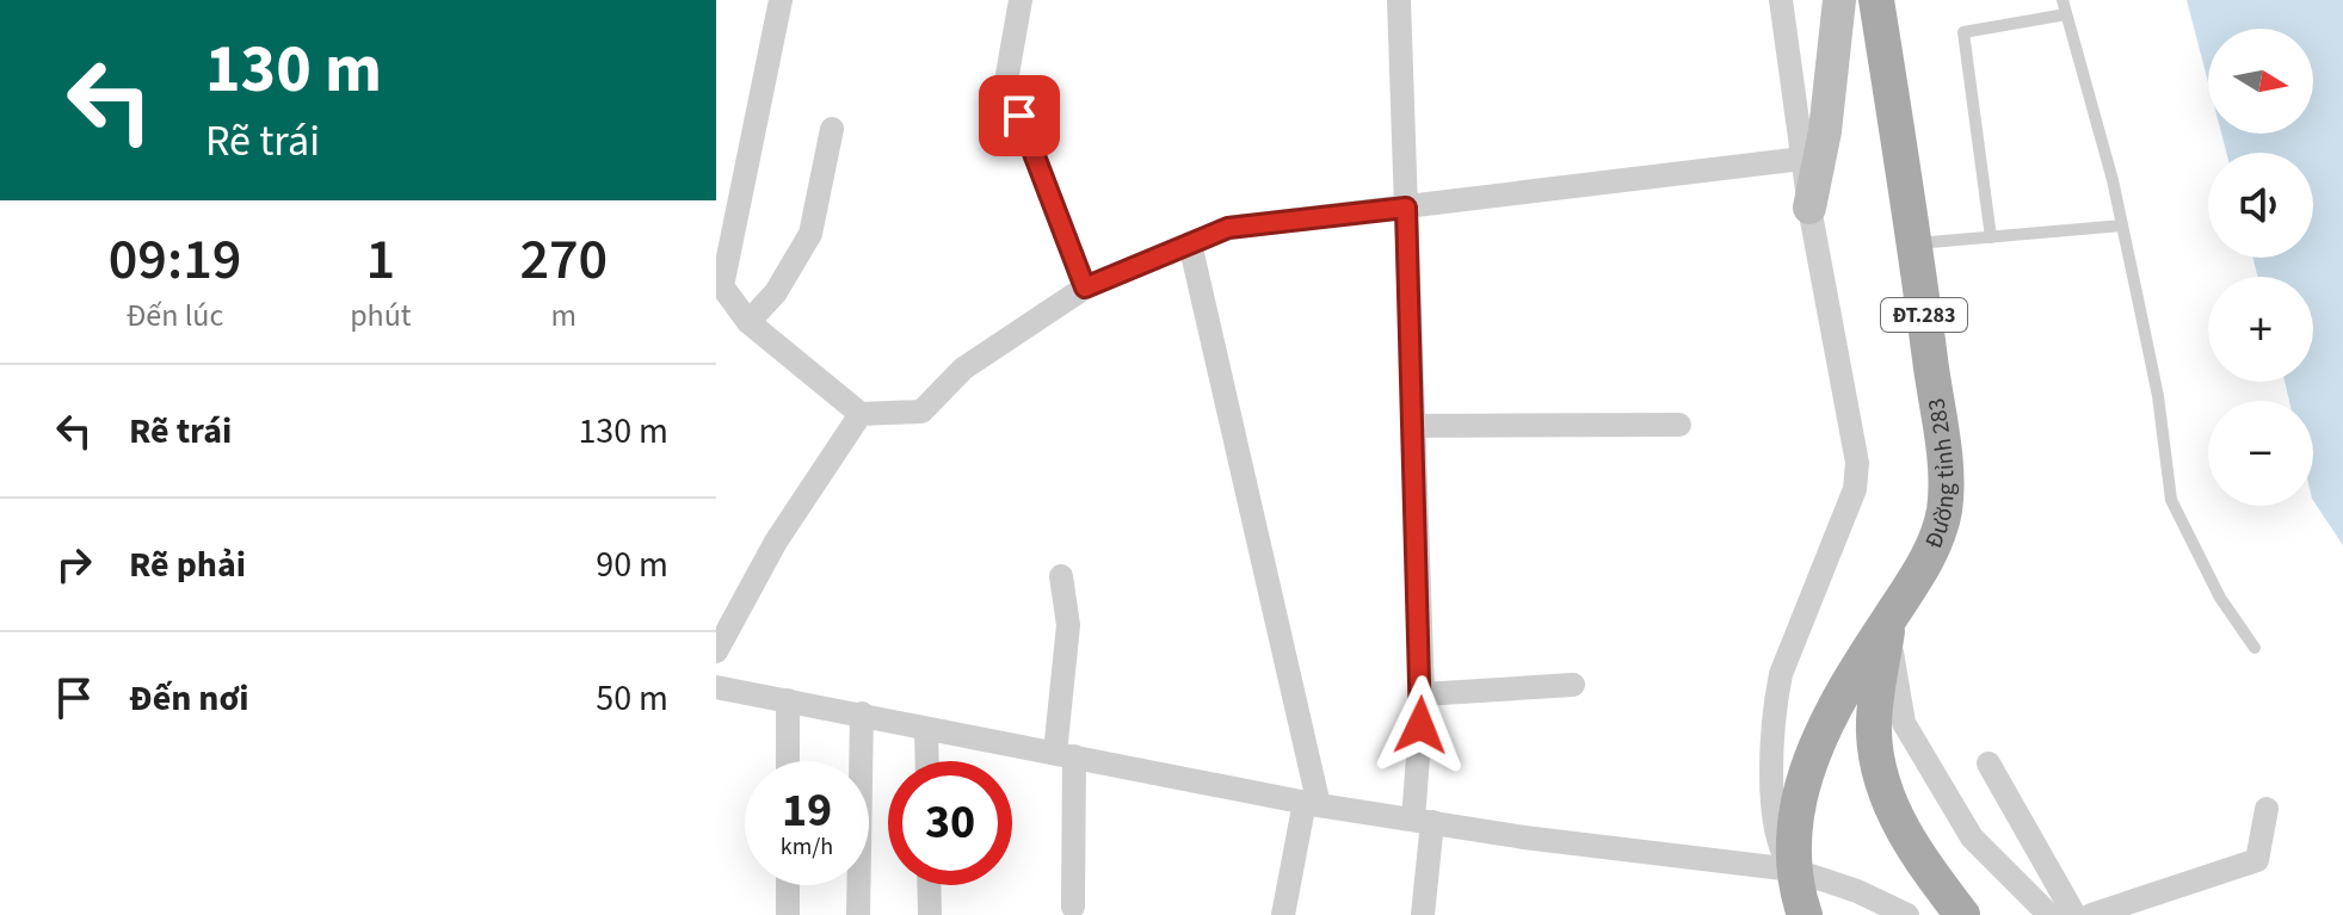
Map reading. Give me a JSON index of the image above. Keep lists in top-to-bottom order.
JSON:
{
  "streets": {
    "main road": ["ĐT.283", "Đường tỉnh 283"]
  },
  "north": "right",
  "page": {
    "turn": ["130 m", "Rẽ trái"],
    "map_buttons": ["+", "−"],
    "eta": [
      "09:19",
      "Đến lúc",
      "1",
      "phút",
      "270",
      "m"
    ],
    "list": [
      {
        "name": "Rẽ trái",
        "value": "130 m"
      },
      {
        "name": "Rẽ phải",
        "value": "90 m"
      },
      {
        "name": "Đến nơi",
        "value": "50 m"
      }
    ],
    "speed": "19 km/h",
    "limit": "30"
  }
}
